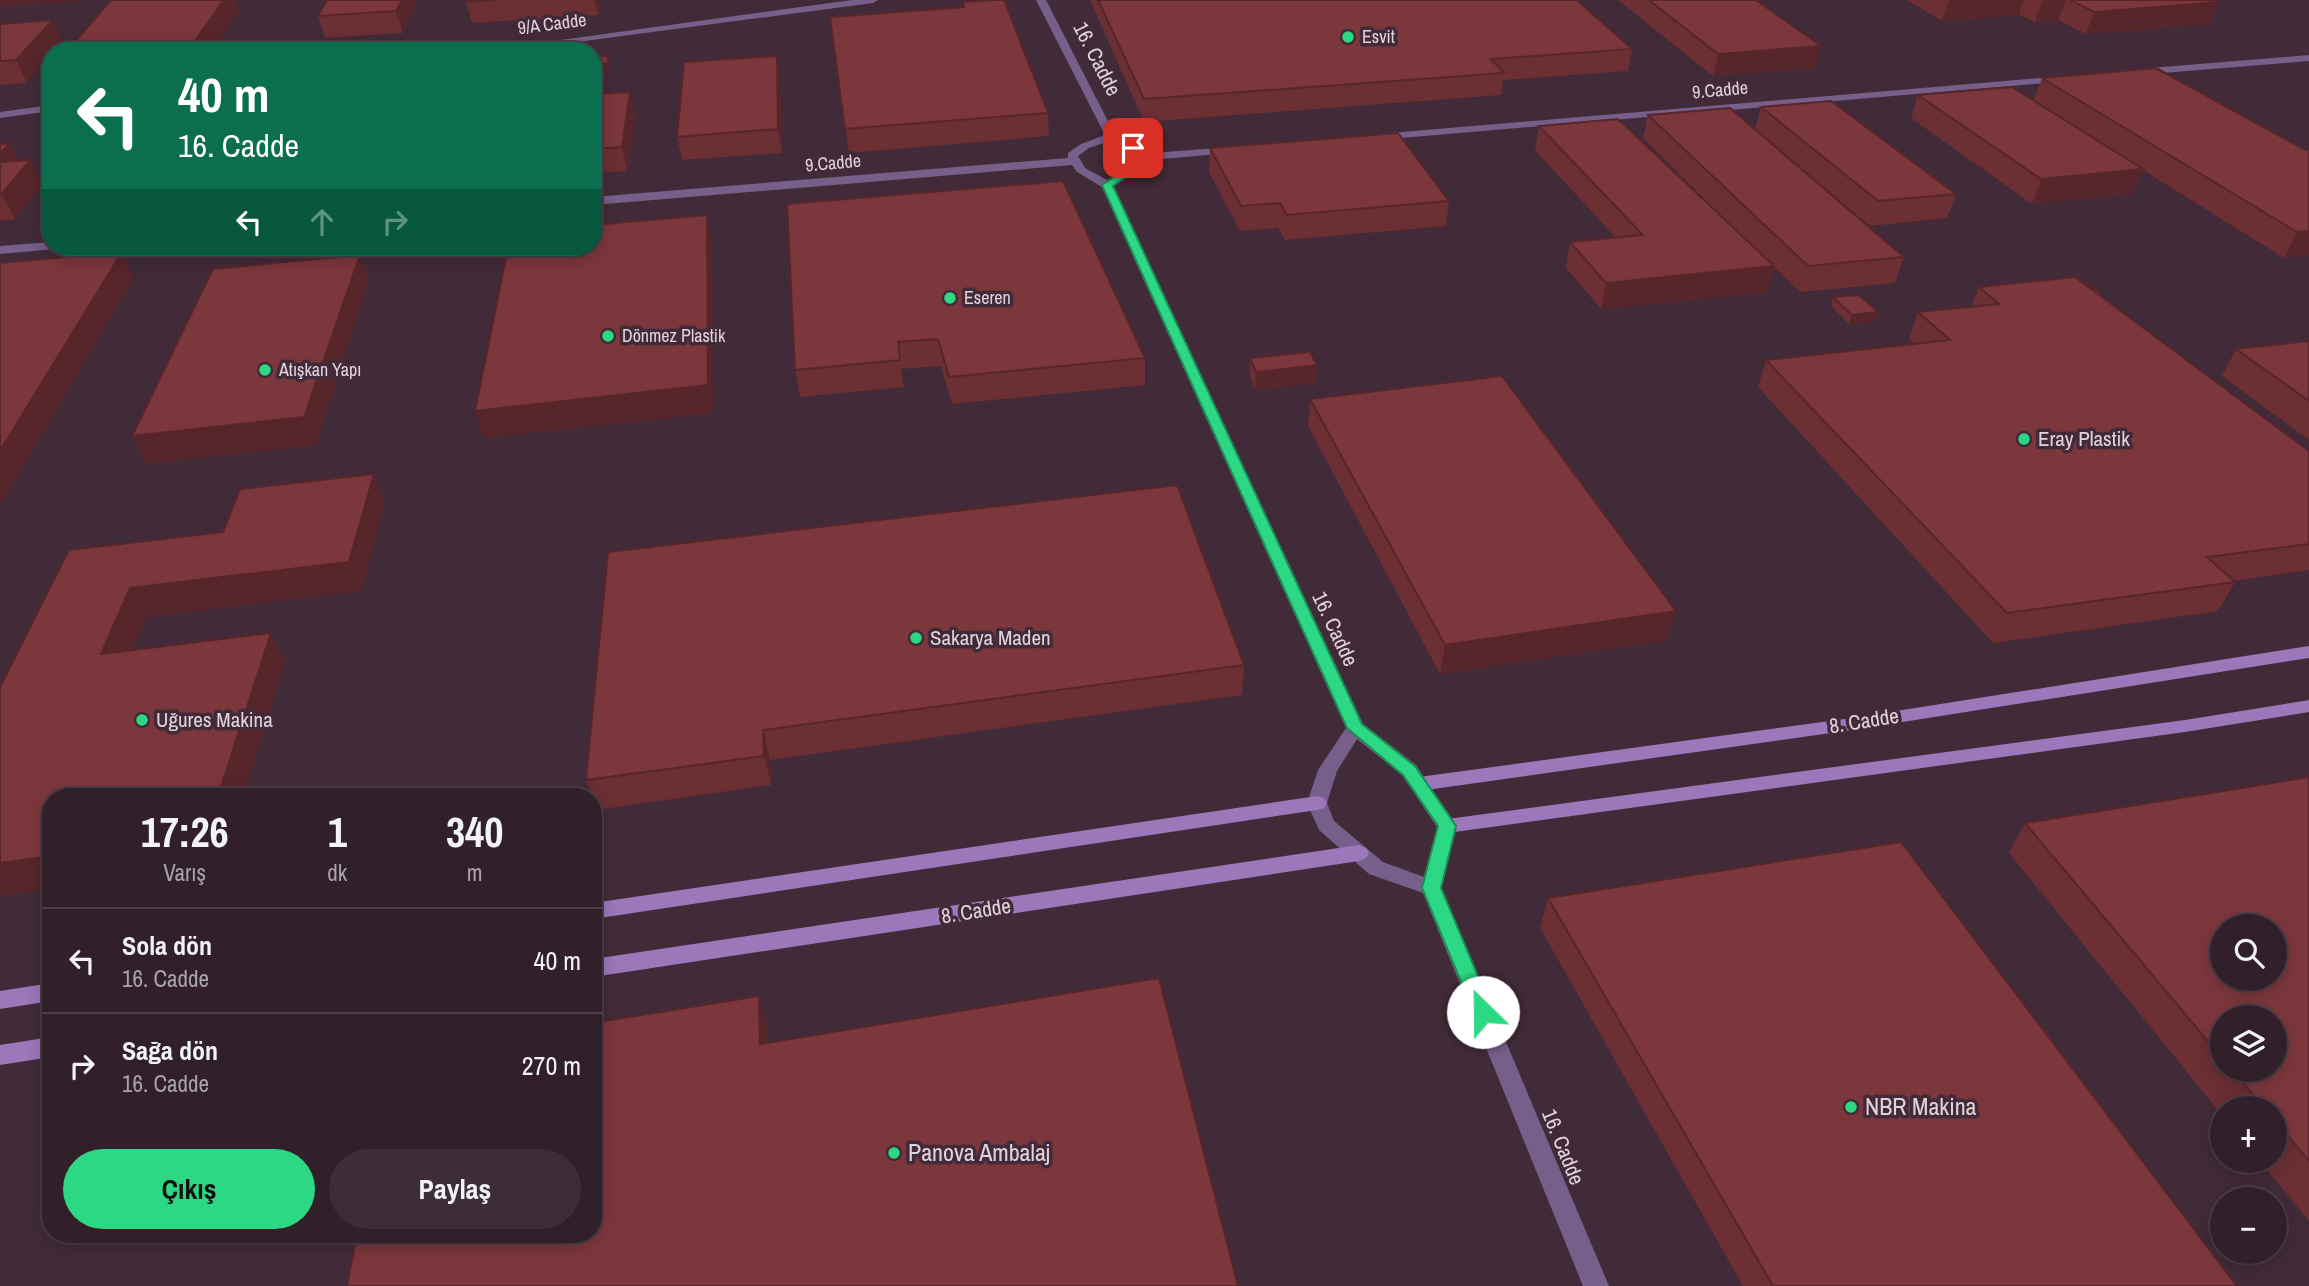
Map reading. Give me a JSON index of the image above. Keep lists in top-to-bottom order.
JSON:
{
  "streets": {
    "street": [
      "9/A Cadde",
      "16. Cadde",
      "9.Cadde",
      "8. Cadde"
    ]
  },
  "crossings": [
    ["16. Cadde", "8. Cadde"]
  ],
  "places": [
    "Esvit",
    "Eseren",
    "Dönmez Plastik",
    "Atışkan Yapı",
    "Eray Plastik",
    "Sakarya Maden",
    "Uğures Makina",
    "NBR Makina",
    "Panova Ambalaj"
  ],
  "page": {
    "turn": ["40 m", "16. Cadde"],
    "eta": [
      "17:26",
      "Varış",
      "1",
      "dk",
      "340",
      "m"
    ],
    "list": [
      {
        "name": "Sola dön",
        "note": "16. Cadde",
        "value": "40 m"
      },
      {
        "name": "Sağa dön",
        "note": "16. Cadde",
        "value": "270 m"
      }
    ],
    "map_buttons": ["+", "−"],
    "buttons": ["Çıkış", "Paylaş"]
  }
}
